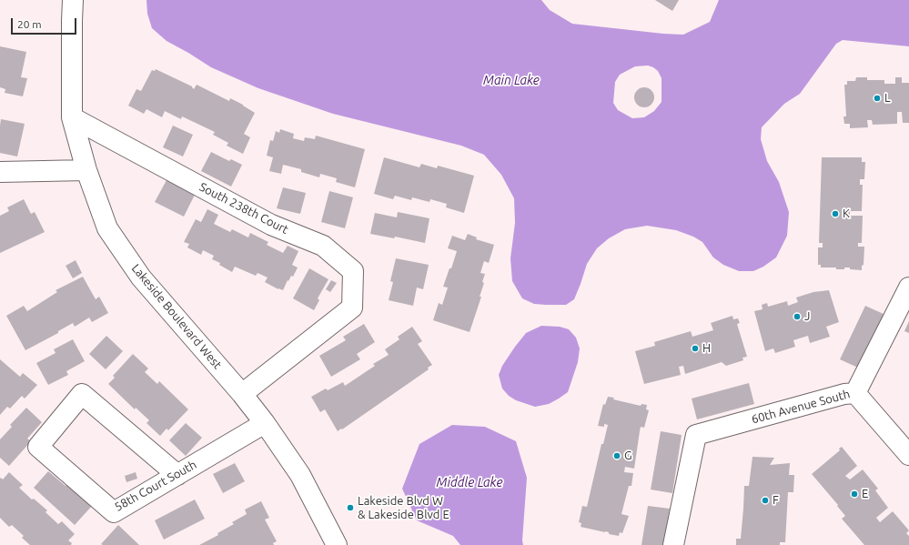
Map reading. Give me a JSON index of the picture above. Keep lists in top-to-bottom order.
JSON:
{
  "streets": {
    "street": [
      "South 238th Court",
      "Lakeside Boulevard West",
      "60th Avenue South",
      "58th Court South"
    ]
  },
  "crossings": [
    ["South 238th Court", "Lakeside Boulevard West"],
    ["Lakeside Boulevard West", "58th Court South"]
  ],
  "water": ["Main Lake", "Middle Lake"],
  "places": [
    "L",
    "K",
    "J",
    "H",
    "G",
    "E",
    "F",
    "Lakeside Blvd W & Lakeside Blvd E"
  ],
  "scale_bar": "20 m"
}
